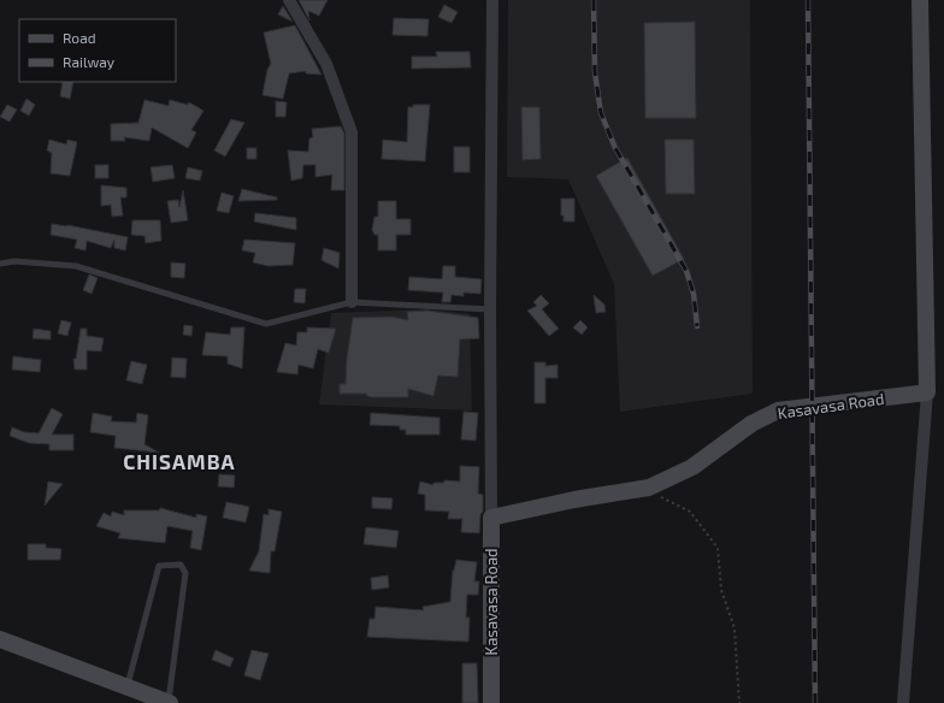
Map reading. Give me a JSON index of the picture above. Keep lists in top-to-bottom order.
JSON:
{
  "streets": {
    "street": ["Kasavasa Road"]
  },
  "districts": ["CHISAMBA"],
  "legend": ["Road", "Railway"]
}
